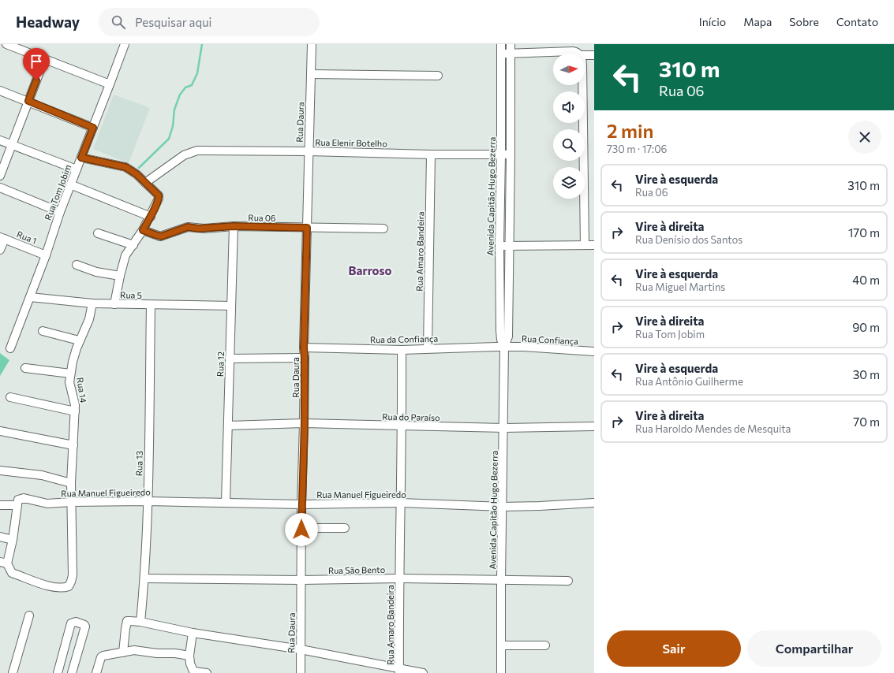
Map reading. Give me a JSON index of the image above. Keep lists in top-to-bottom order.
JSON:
{
  "streets": {
    "street": [
      "Rua Daura",
      "Rua Elenir Botelho",
      "Rua Tom Jobim",
      "Avenida Capitão Hugo Bezerra",
      "Rua 06",
      "Rua 1",
      "Rua Amaro Bandeira",
      "Rua 5",
      "Rua da Confiança",
      "Rua Confiança",
      "Rua 12",
      "Rua 14",
      "Rua do Paraíso",
      "Rua 13",
      "Rua Manuel Figueiredo",
      "Rua São Bento"
    ]
  },
  "crossings": [
    ["Rua Daura", "Rua Elenir Botelho"],
    ["Rua Daura", "Rua 06"],
    ["Rua Daura", "Rua da Confiança"],
    ["Rua Daura", "Rua do Paraíso"],
    ["Rua Daura", "Rua Manuel Figueiredo"],
    ["Rua Daura", "Rua São Bento"],
    ["Rua Elenir Botelho", "Avenida Capitão Hugo Bezerra"],
    ["Rua Elenir Botelho", "Rua Amaro Bandeira"],
    ["Rua Tom Jobim", "Rua 1"],
    ["Rua Tom Jobim", "Rua 5"],
    ["Avenida Capitão Hugo Bezerra", "Rua da Confiança"],
    ["Avenida Capitão Hugo Bezerra", "Rua Confiança"],
    ["Avenida Capitão Hugo Bezerra", "Rua do Paraíso"],
    ["Avenida Capitão Hugo Bezerra", "Rua Manuel Figueiredo"],
    ["Avenida Capitão Hugo Bezerra", "Rua São Bento"],
    ["Rua 06", "Rua 12"],
    ["Rua Amaro Bandeira", "Rua da Confiança"],
    ["Rua Amaro Bandeira", "Rua do Paraíso"],
    ["Rua Amaro Bandeira", "Rua Manuel Figueiredo"],
    ["Rua Amaro Bandeira", "Rua São Bento"],
    ["Rua 5", "Rua 12"],
    ["Rua 5", "Rua 14"],
    ["Rua 5", "Rua 13"],
    ["Rua da Confiança", "Rua Confiança"],
    ["Rua 12", "Rua do Paraíso"],
    ["Rua 12", "Rua Manuel Figueiredo"],
    ["Rua 14", "Rua Manuel Figueiredo"],
    ["Rua 13", "Rua Manuel Figueiredo"],
    ["Rua 13", "Rua São Bento"]
  ],
  "districts": ["Barroso"],
  "north": "right",
  "page": {
    "header": "Headway",
    "search": "Pesquisar aqui",
    "nav": [
      "Início",
      "Mapa",
      "Sobre",
      "Contato"
    ],
    "turn": ["310 m", "Rua 06"],
    "heading": ["2 min", "730 m · 17:06"],
    "list": [
      {
        "name": "Vire à esquerda",
        "note": "Rua 06",
        "value": "310 m"
      },
      {
        "name": "Vire à direita",
        "note": "Rua Denísio dos Santos",
        "value": "170 m"
      },
      {
        "name": "Vire à esquerda",
        "note": "Rua Miguel Martins",
        "value": "40 m"
      },
      {
        "name": "Vire à direita",
        "note": "Rua Tom Jobim",
        "value": "90 m"
      },
      {
        "name": "Vire à esquerda",
        "note": "Rua Antônio Guilherme",
        "value": "30 m"
      },
      {
        "name": "Vire à direita",
        "note": "Rua Haroldo Mendes de Mesquita",
        "value": "70 m"
      }
    ],
    "buttons": ["Sair", "Compartilhar"]
  }
}
